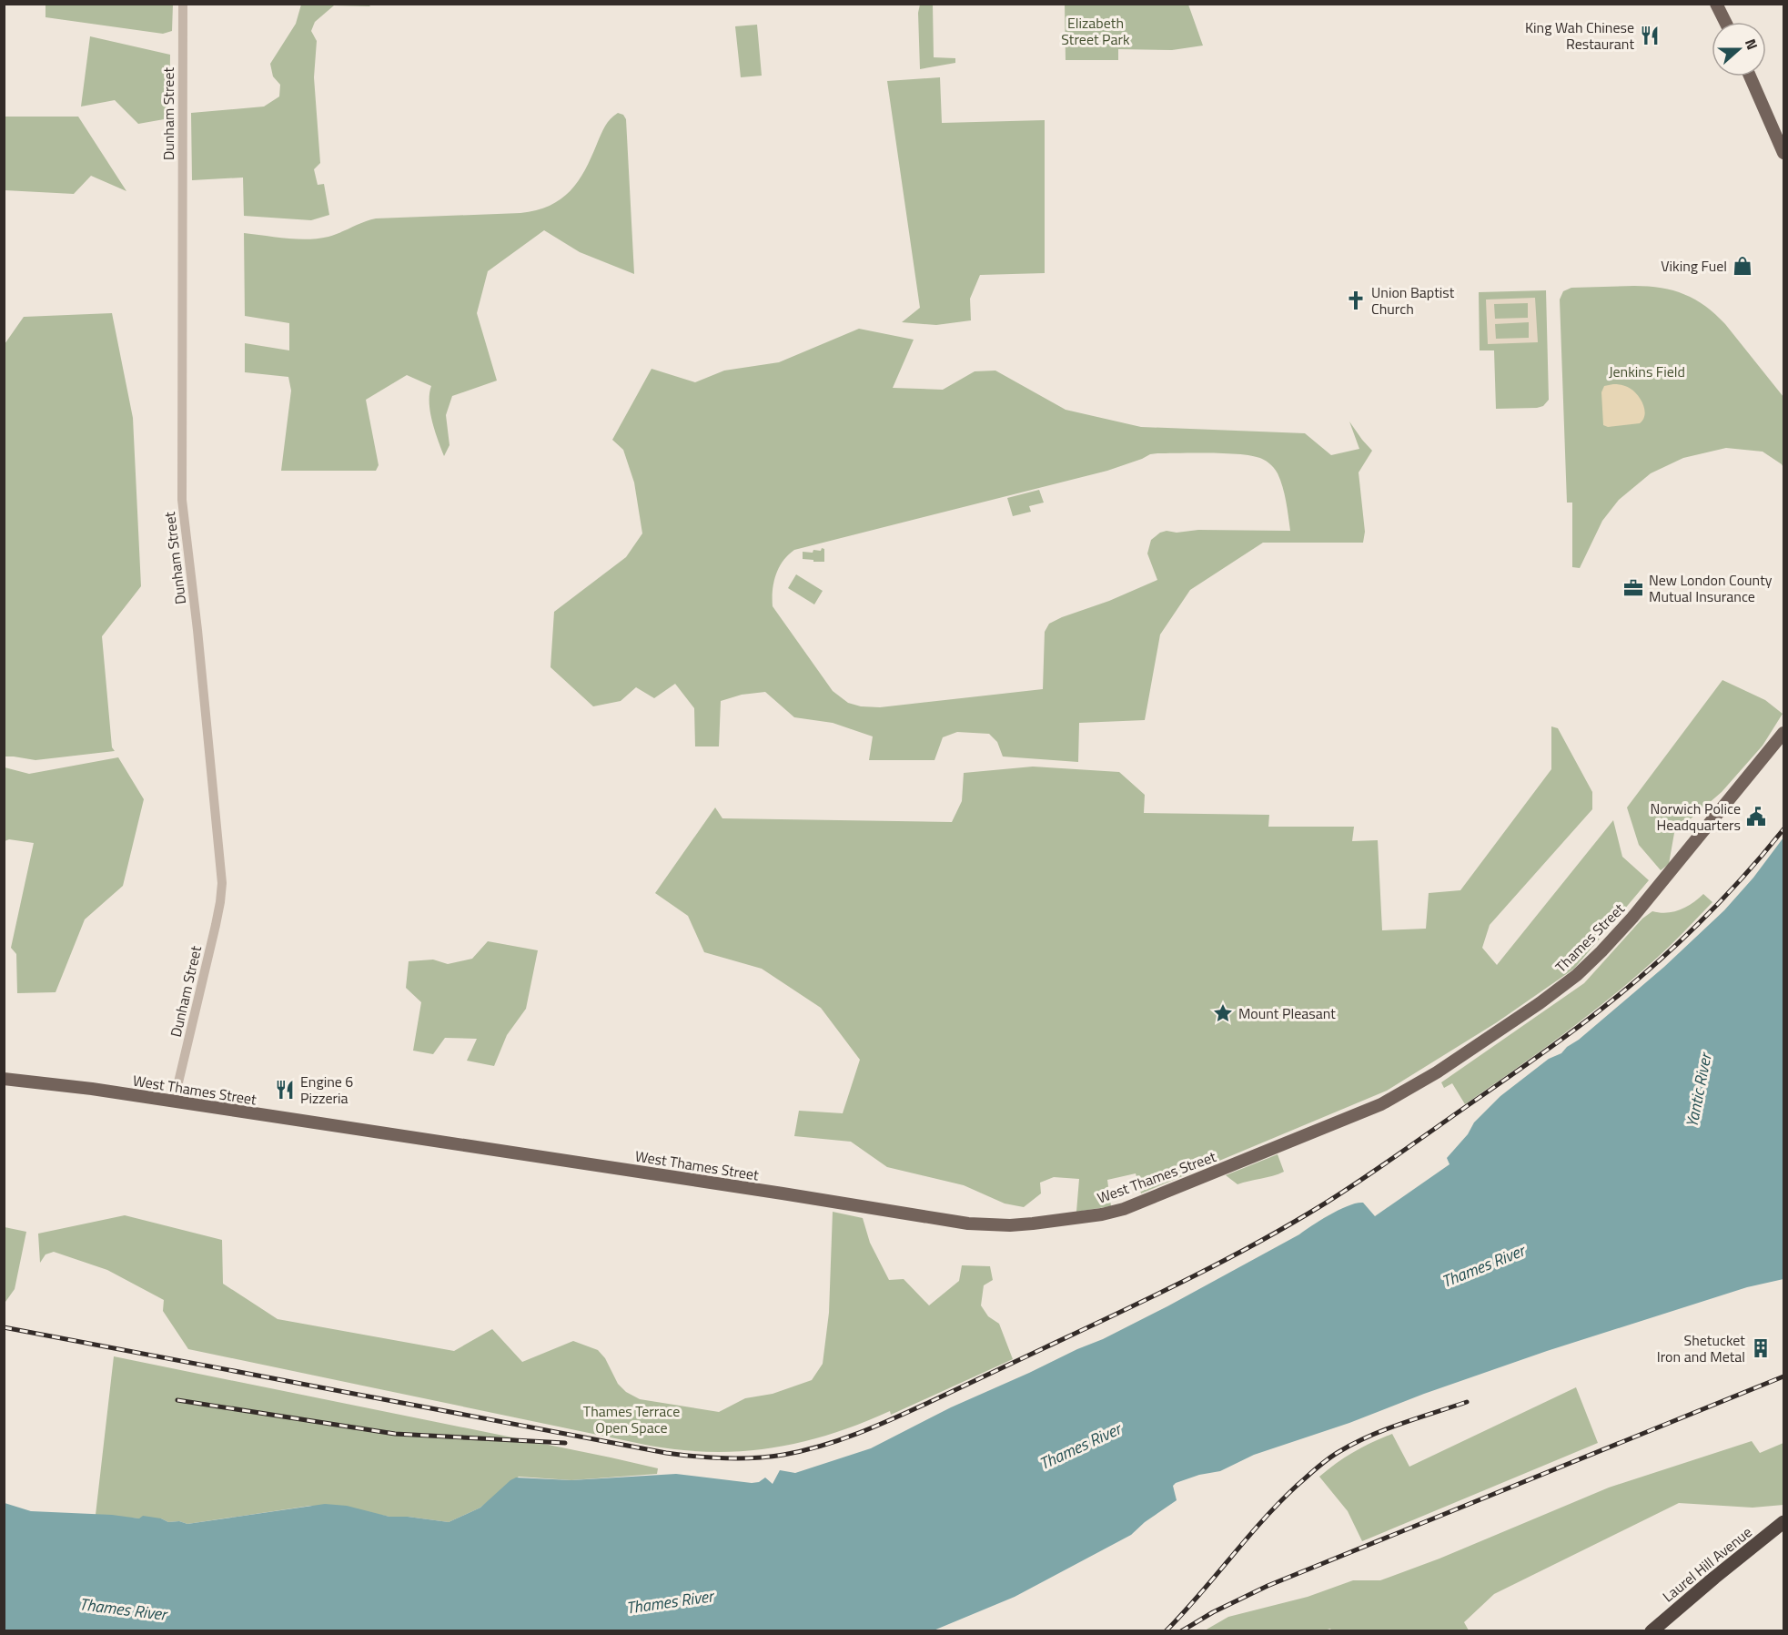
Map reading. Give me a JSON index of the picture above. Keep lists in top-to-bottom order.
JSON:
{
  "streets": {
    "highway": ["Laurel Hill Avenue"],
    "main road": ["Thames Street", "West Thames Street"],
    "street": ["Dunham Street"]
  },
  "crossings": [
    ["Dunham Street", "West Thames Street"],
    ["Thames Street", "West Thames Street"]
  ],
  "water": ["Yantic River", "Thames River"],
  "parks": ["Elizabeth Street Park", "Jenkins Field", "Thames Terrace Open Space"],
  "places": {
    "restaurant": ["King Wah Chinese Restaurant", "Engine 6 Pizzeria"],
    "shop": ["Viking Fuel"],
    "church": ["Union Baptist Church"],
    "office": ["New London County Mutual Insurance"],
    "public building": ["Norwich Police Headquarters"],
    "place": ["Mount Pleasant"],
    "building": ["Shetucket Iron and Metal"]
  },
  "north": "right"
}
